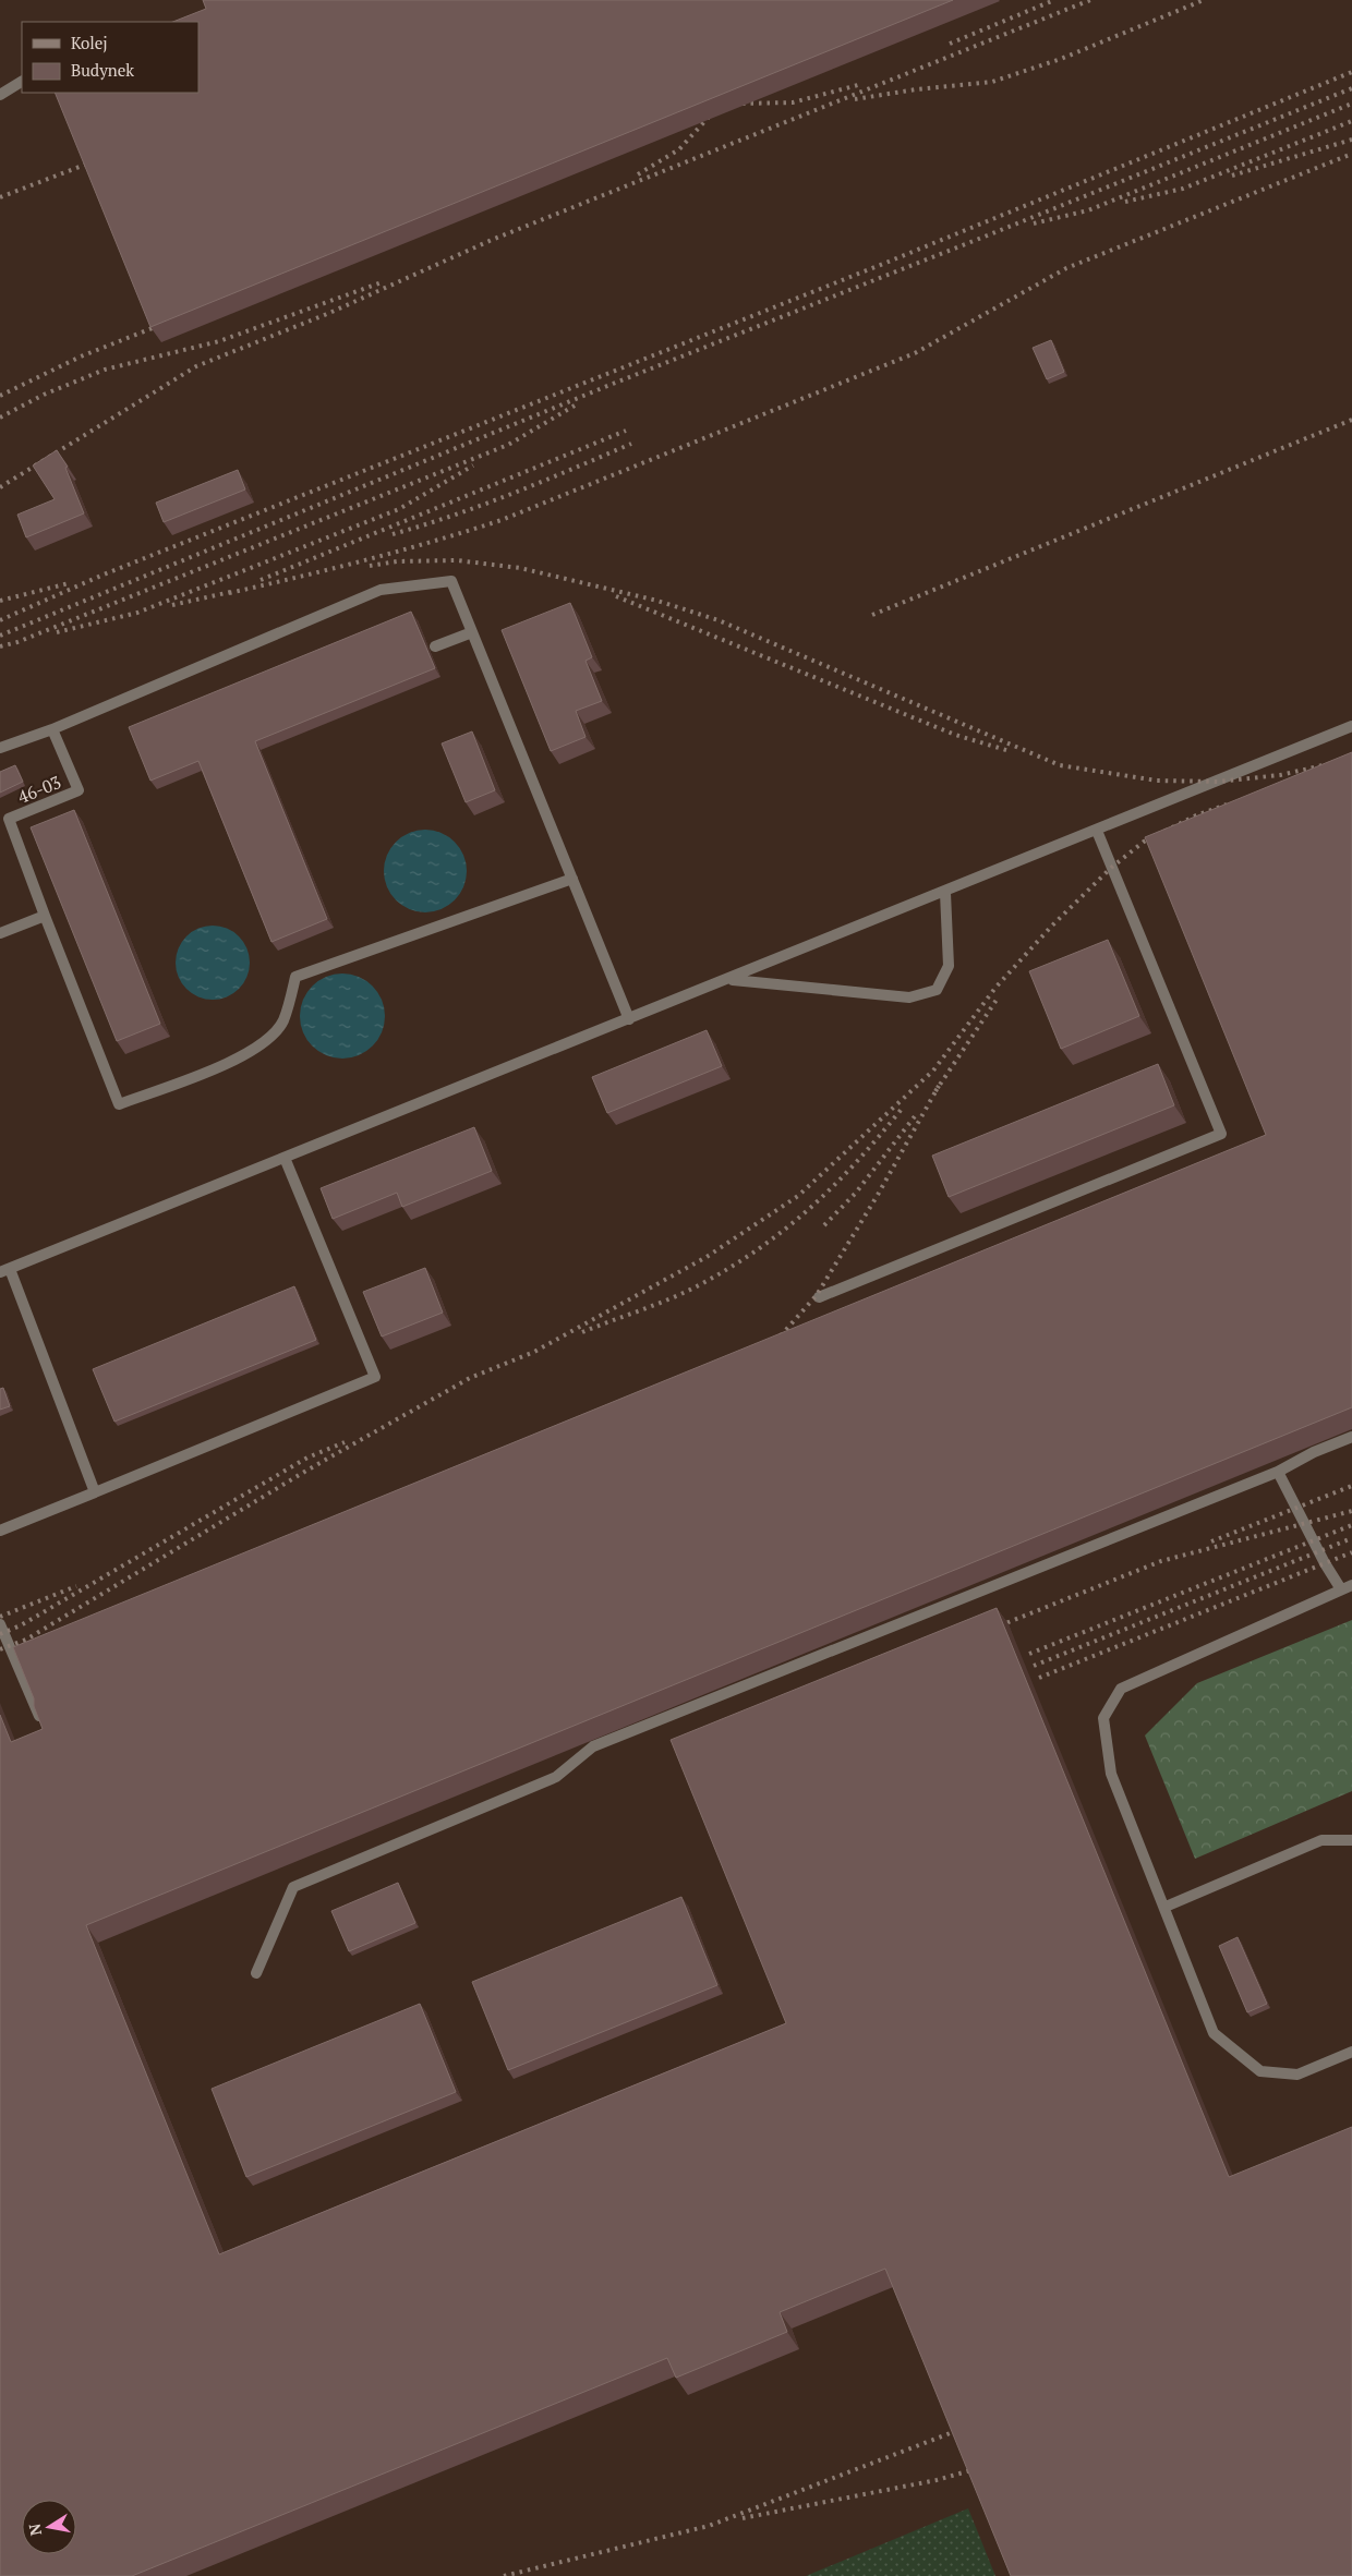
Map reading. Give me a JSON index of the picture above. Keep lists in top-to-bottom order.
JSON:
{
  "streets": {
    "lane": ["46-03"]
  },
  "legend": ["Kolej", "Budynek"],
  "north": "left"
}
